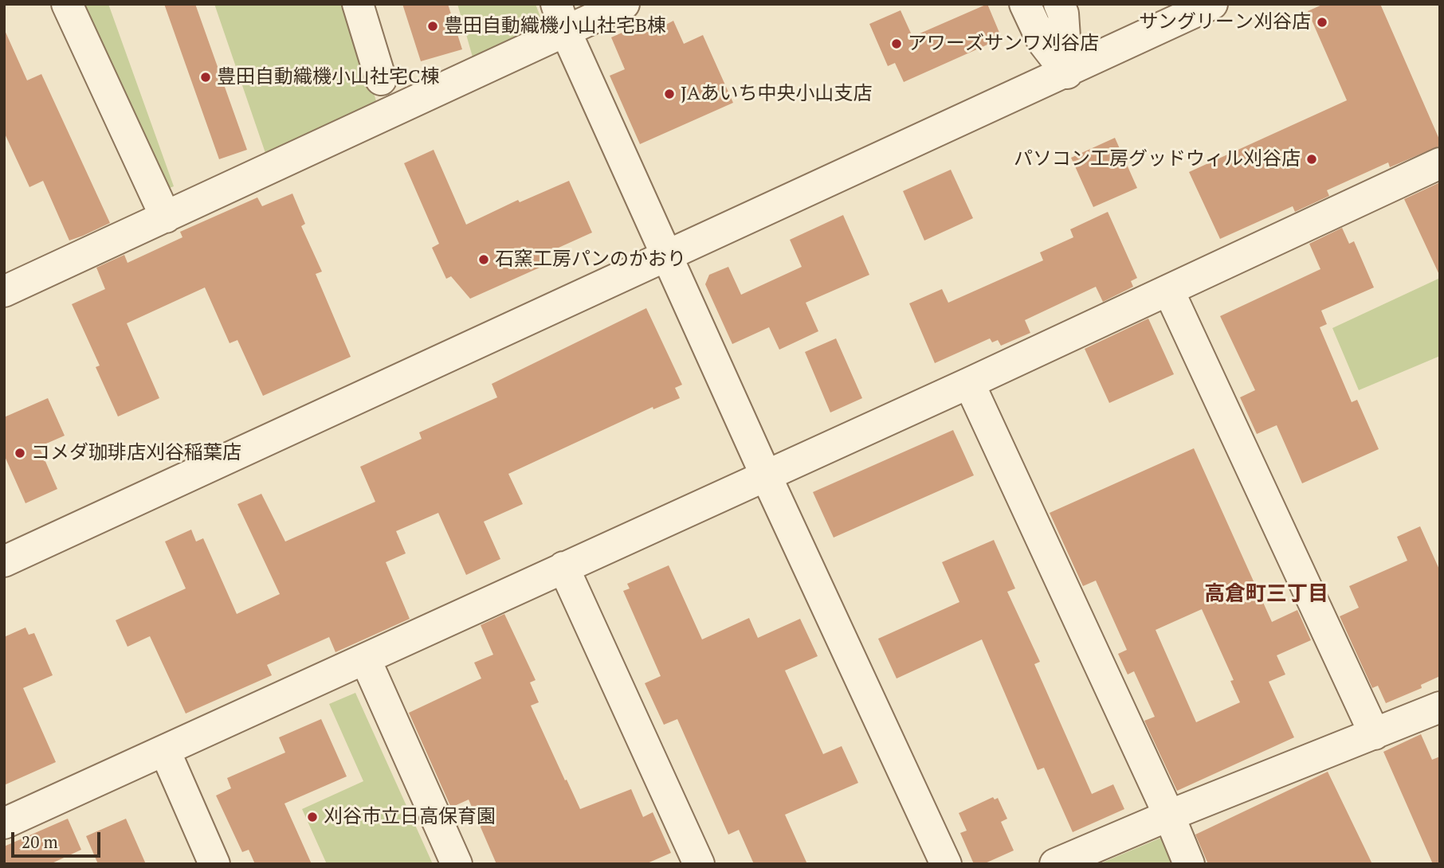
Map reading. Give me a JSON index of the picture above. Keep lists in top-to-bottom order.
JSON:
{
  "districts": ["高倉町三丁目"],
  "places": [
    "サングリーン刈谷店",
    "豊田自動織機小山社宅B棟",
    "アワーズサンワ刈谷店",
    "豊田自動織機小山社宅C棟",
    "JAあいち中央小山支店",
    "パソコン工房グッドウィル刈谷店",
    "石窯工房パンのかおり",
    "コメダ珈琲店刈谷稲葉店",
    "刈谷市立日高保育園"
  ],
  "scale_bar": "20 m"
}
